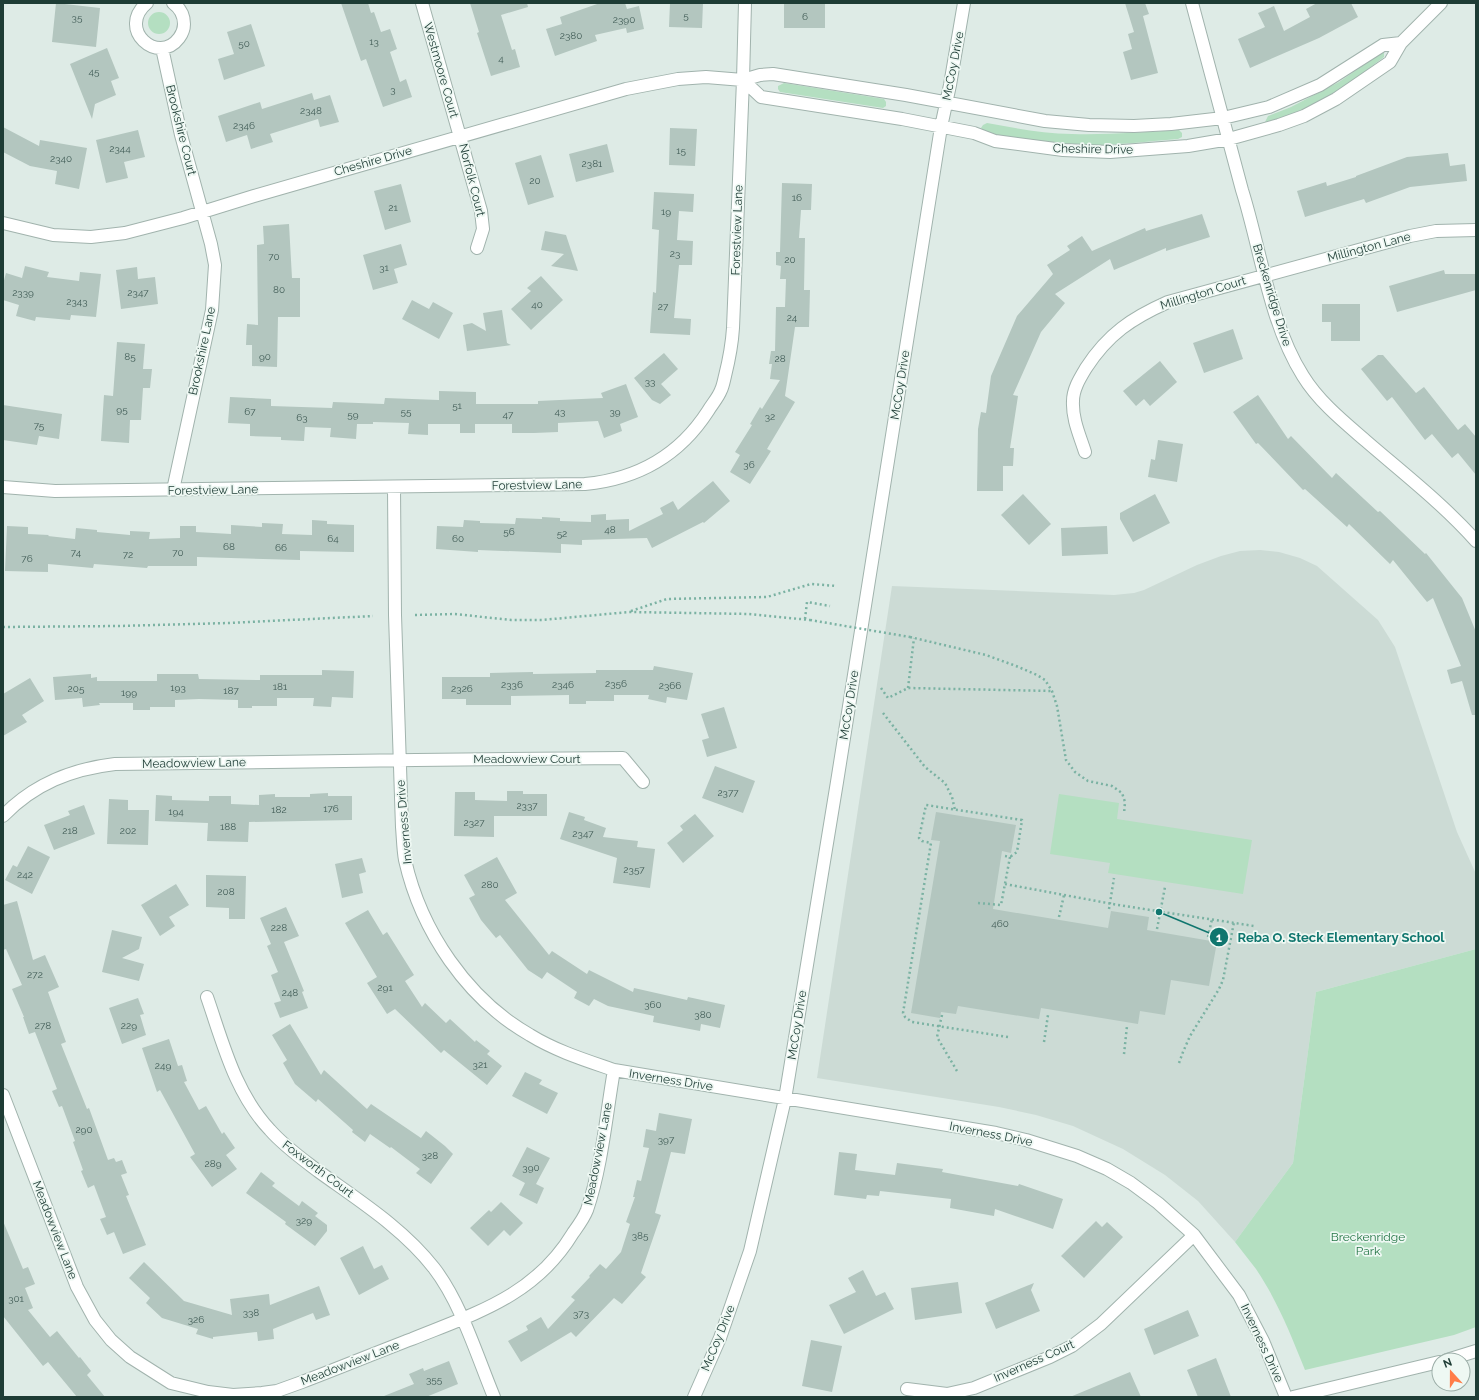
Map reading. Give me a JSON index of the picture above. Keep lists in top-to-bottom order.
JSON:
{
  "streets": {
    "street": [
      "McCoy Drive",
      "Westmoore Court",
      "Brookshire Court",
      "Cheshire Drive",
      "Norfolk Court",
      "Forestview Lane",
      "Millington Lane",
      "Millington Court",
      "Breckenridge Drive",
      "Brookshire Lane",
      "Meadowview Court",
      "Meadowview Lane",
      "Inverness Drive",
      "Foxworth Court",
      "Inverness Court"
    ]
  },
  "crossings": [
    ["McCoy Drive", "Cheshire Drive"],
    ["McCoy Drive", "Inverness Drive"],
    ["Westmoore Court", "Cheshire Drive"],
    ["Westmoore Court", "Norfolk Court"],
    ["Brookshire Court", "Cheshire Drive"],
    ["Brookshire Court", "Brookshire Lane"],
    ["Cheshire Drive", "Norfolk Court"],
    ["Cheshire Drive", "Forestview Lane"],
    ["Cheshire Drive", "Breckenridge Drive"],
    ["Cheshire Drive", "Brookshire Lane"],
    ["Forestview Lane", "Brookshire Lane"],
    ["Forestview Lane", "Inverness Drive"],
    ["Millington Lane", "Millington Court"],
    ["Millington Lane", "Breckenridge Drive"],
    ["Millington Court", "Breckenridge Drive"],
    ["Meadowview Court", "Meadowview Lane"],
    ["Meadowview Court", "Inverness Drive"],
    ["Meadowview Lane", "Inverness Drive"],
    ["Meadowview Lane", "Foxworth Court"],
    ["Inverness Drive", "Inverness Court"]
  ],
  "parks": ["Breckenridge Park"],
  "places": ["Reba O. Steck Elementary School"],
  "house_numbers": [
    "5",
    "6",
    "35",
    "2390",
    "2380",
    "13",
    "50",
    "4",
    "45",
    "3",
    "2348",
    "2346",
    "2344",
    "15",
    "2340",
    "2381",
    "20",
    "16",
    "21",
    "19",
    "23",
    "70",
    "20",
    "31",
    "80",
    "2339",
    "2347",
    "2343",
    "40",
    "27",
    "24",
    "85",
    "90",
    "28",
    "33",
    "51",
    "95",
    "67",
    "55",
    "43",
    "39",
    "59",
    "47",
    "32",
    "63",
    "75",
    "36",
    "48",
    "56",
    "52",
    "64",
    "60",
    "68",
    "66",
    "74",
    "70",
    "72",
    "76",
    "2356",
    "2336",
    "2346",
    "2366",
    "181",
    "193",
    "205",
    "2326",
    "187",
    "199",
    "2377",
    "2337",
    "176",
    "182",
    "194",
    "2327",
    "188",
    "218",
    "202",
    "2347",
    "2357",
    "242",
    "280",
    "208",
    "460",
    "228",
    "272",
    "291",
    "248",
    "360",
    "380",
    "278",
    "229",
    "321",
    "249",
    "290",
    "397",
    "328",
    "289",
    "390",
    "329",
    "385",
    "301",
    "338",
    "373",
    "326",
    "355"
  ],
  "north": "top"
}
